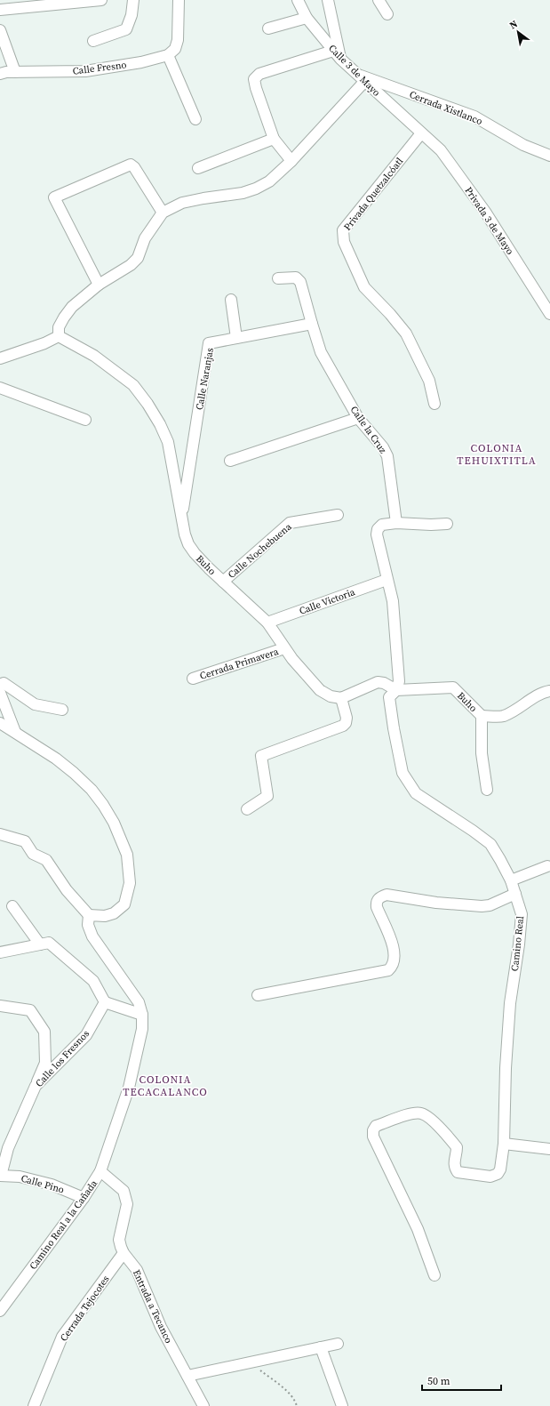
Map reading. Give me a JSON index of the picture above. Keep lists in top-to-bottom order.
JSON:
{
  "streets": {
    "street": [
      "Calle Fresno",
      "Calle 3 de Mayo",
      "Cerrada Xistlanco",
      "Privada Quetzalcóatl",
      "Privada 3 de Mayo",
      "Calle Naranjas",
      "Calle la Cruz",
      "Calle Nochebuena",
      "Buho",
      "Calle Victoria",
      "Cerrada Primavera",
      "Camino Real",
      "Calle los Fresnos",
      "Calle Pino",
      "Camino Real a la Cañada",
      "Entrada a Tecanco",
      "Cerrada Tejocotes"
    ]
  },
  "crossings": [
    ["Calle 3 de Mayo", "Cerrada Xistlanco"],
    ["Calle 3 de Mayo", "Privada Quetzalcóatl"],
    ["Calle 3 de Mayo", "Privada 3 de Mayo"],
    ["Privada Quetzalcóatl", "Privada 3 de Mayo"],
    ["Calle Naranjas", "Calle la Cruz"],
    ["Calle Naranjas", "Buho"],
    ["Calle Nochebuena", "Buho"],
    ["Buho", "Calle Victoria"],
    ["Buho", "Cerrada Primavera"],
    ["Buho", "Camino Real"],
    ["Calle los Fresnos", "Calle Pino"],
    ["Calle Pino", "Camino Real a la Cañada"],
    ["Camino Real a la Cañada", "Entrada a Tecanco"],
    ["Entrada a Tecanco", "Cerrada Tejocotes"]
  ],
  "districts": ["COLONIA TEHUIXTITLA", "COLONIA TECACALANCO"],
  "scale_bar": "50 m",
  "north": "top left"
}
